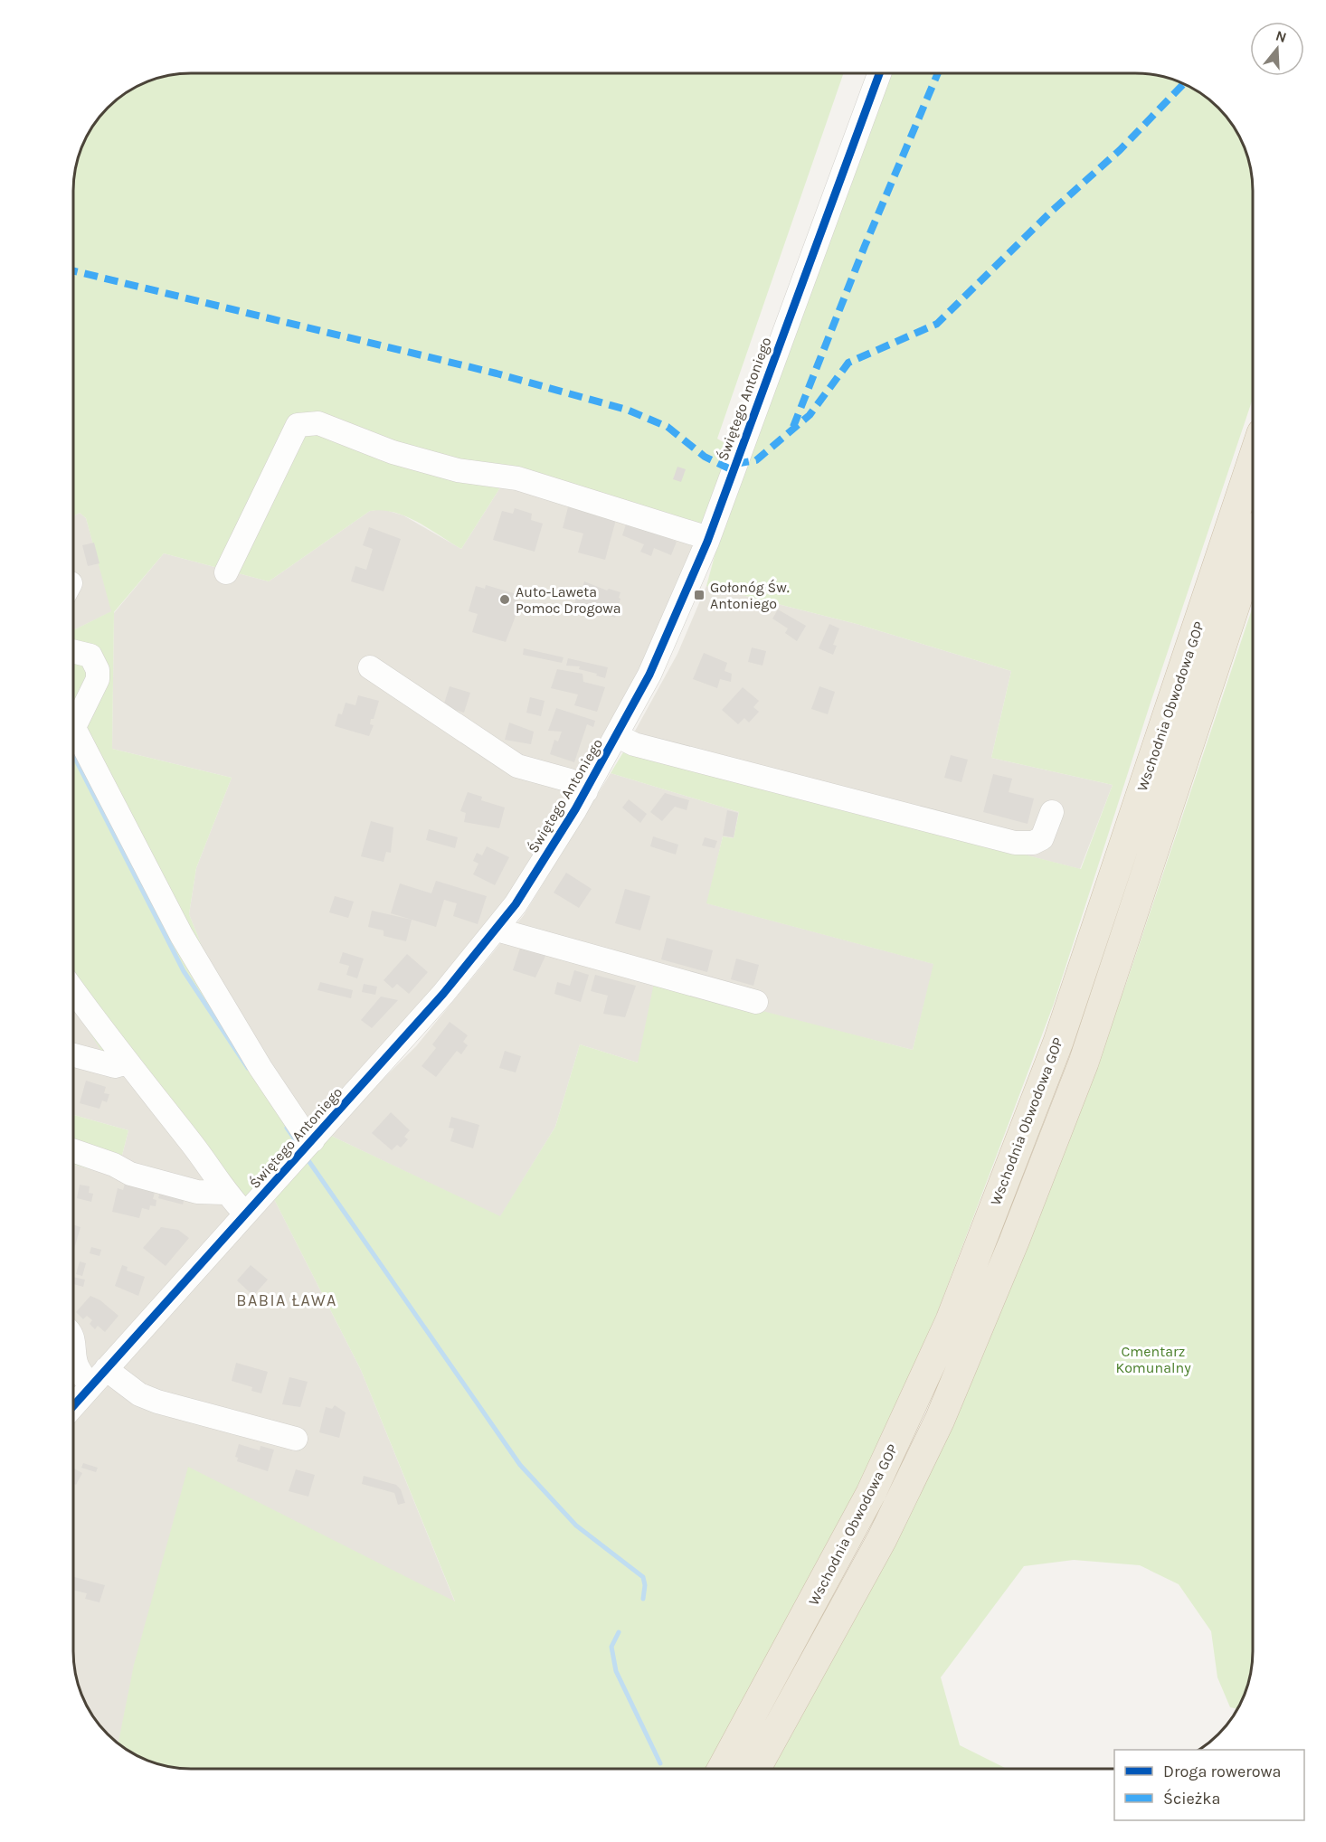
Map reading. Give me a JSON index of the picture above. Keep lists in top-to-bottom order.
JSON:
{
  "streets": {
    "highway": ["Wschodnia Obwodowa GOP"],
    "street": ["Świętego Antoniego"]
  },
  "districts": ["BABIA ŁAWA"],
  "parks": ["Cmentarz Komunalny"],
  "places": {
    "transit": ["Gołonóg Św. Antoniego"],
    "other": ["Auto-Laweta Pomoc Drogowa"]
  },
  "legend": ["Droga rowerowa", "Ścieżka"],
  "north": "top"
}
